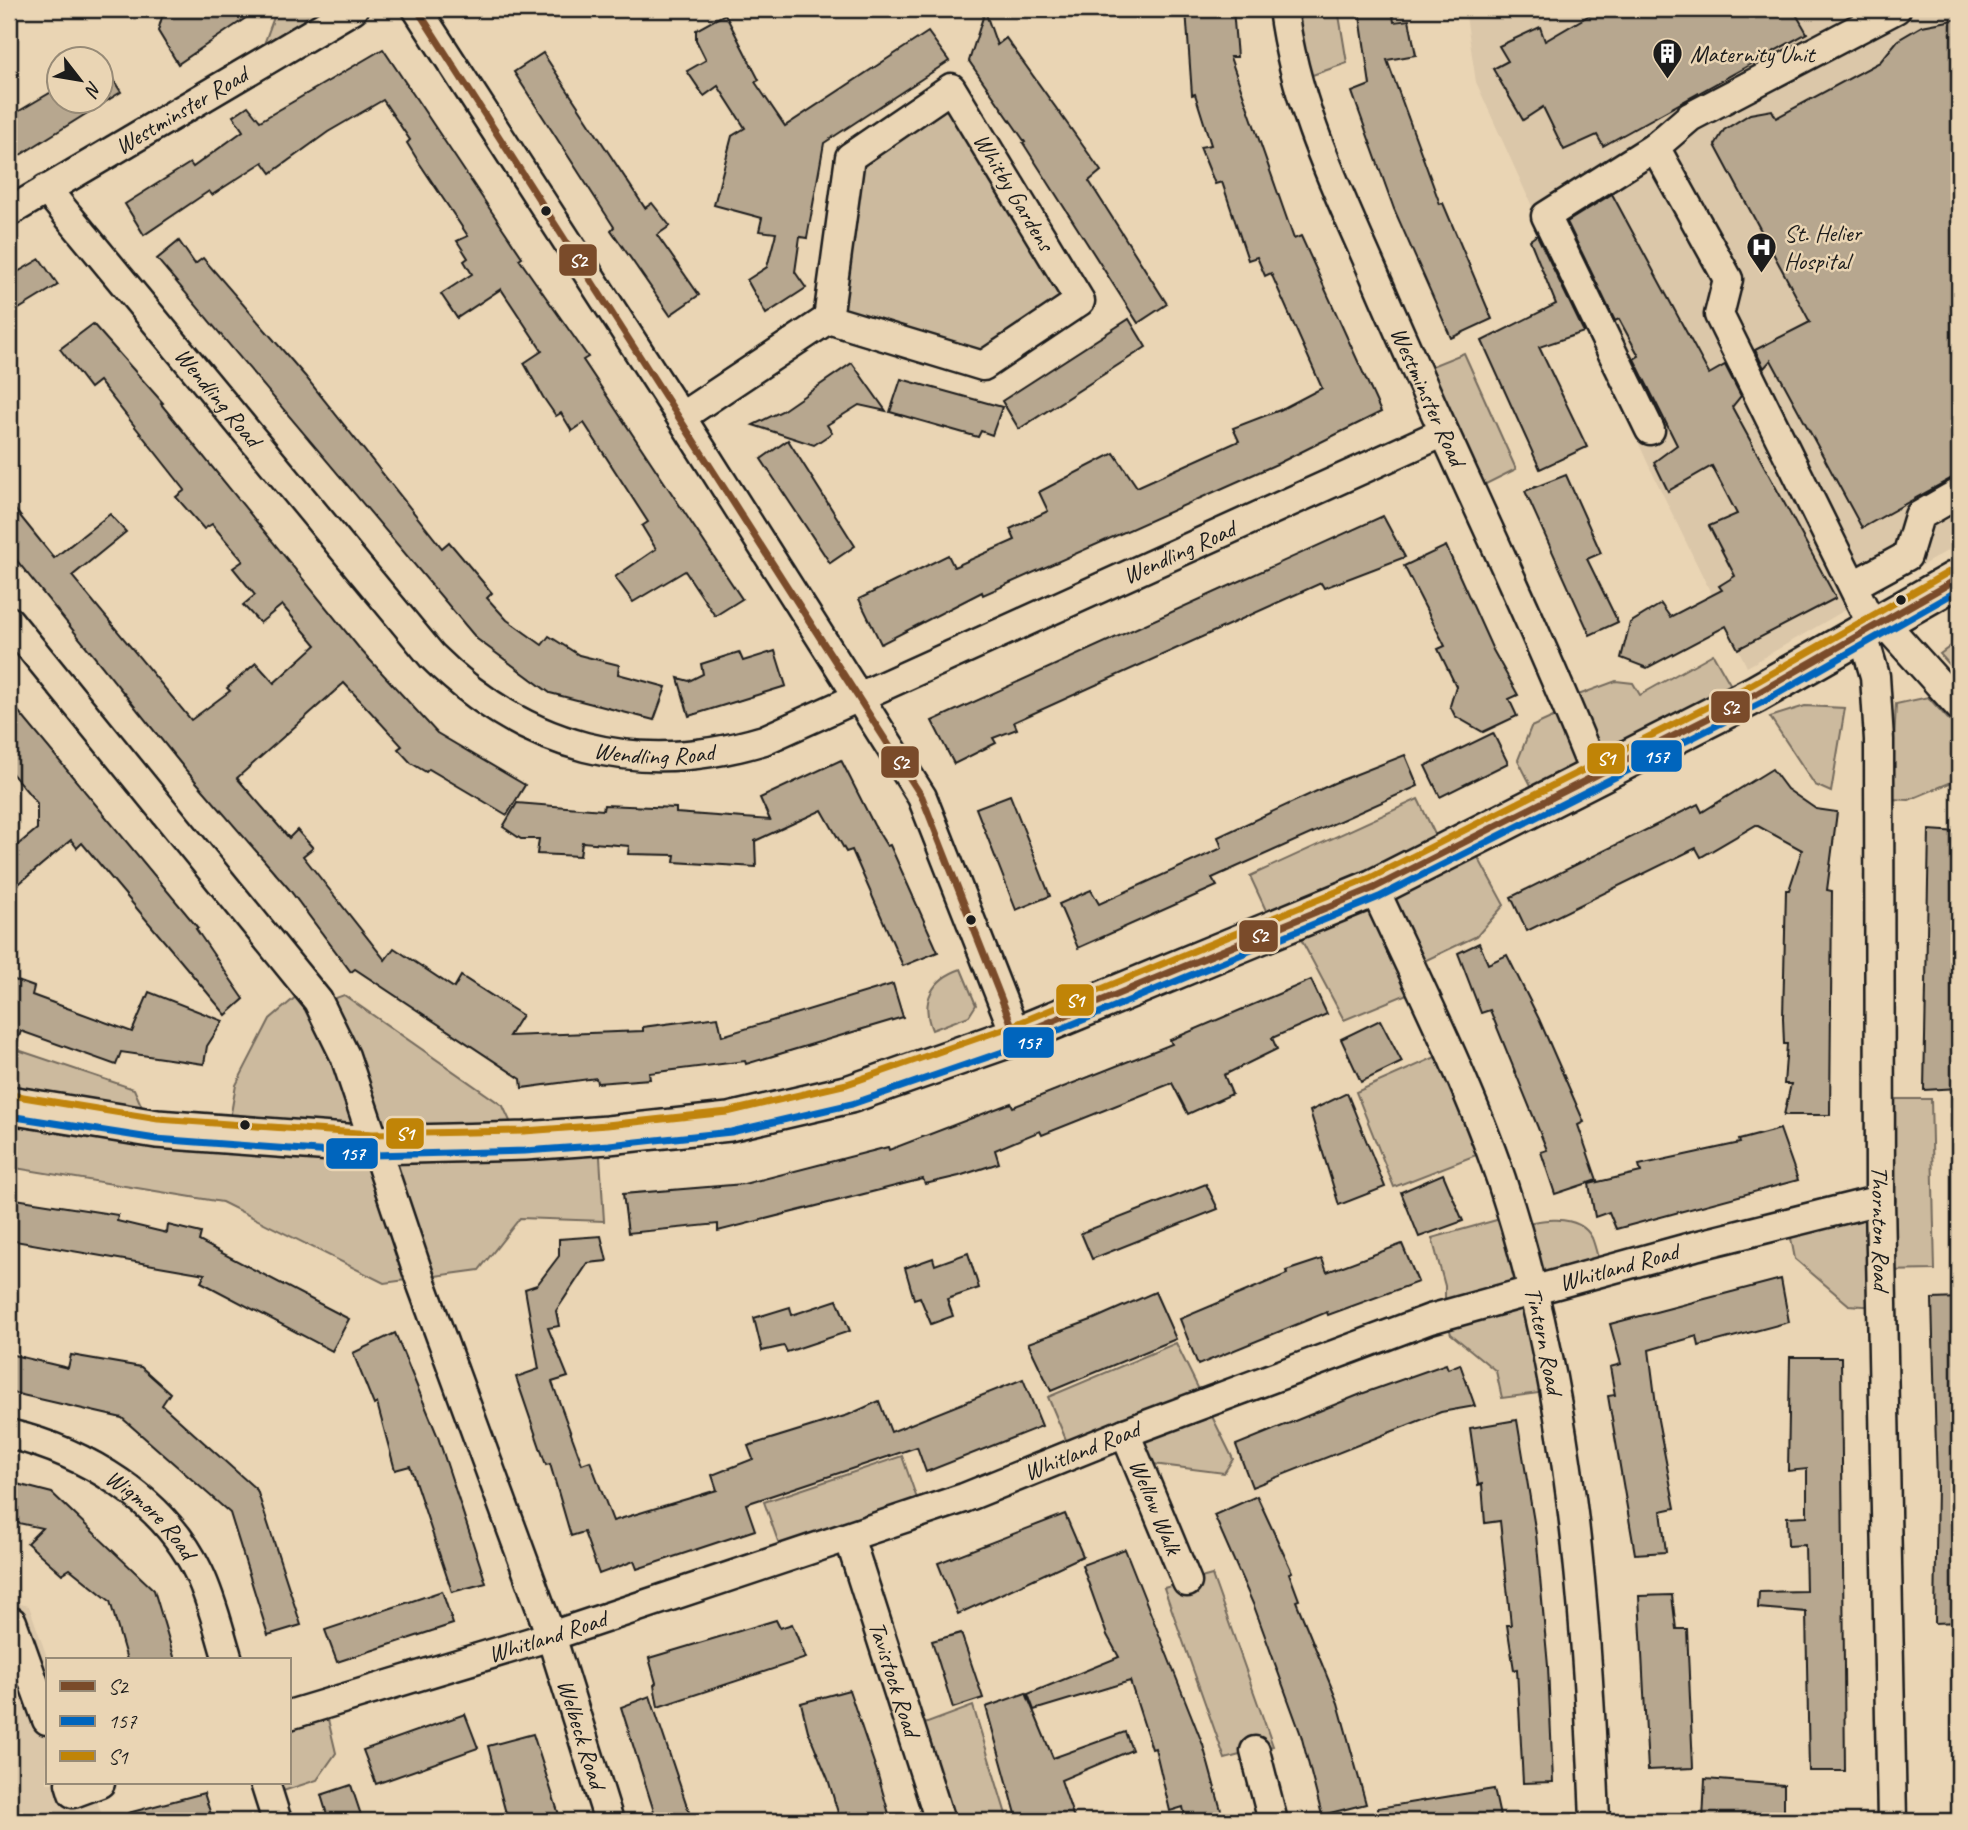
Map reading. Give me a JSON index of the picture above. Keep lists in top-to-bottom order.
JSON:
{
  "streets": {
    "street": [
      "Westminster Road",
      "Whitby Gardens",
      "Wendling Road",
      "Thornton Road",
      "Whitland Road",
      "Tintern Road",
      "Wellow Walk",
      "Wigmore Road",
      "Tavistock Road",
      "Welbeck Road"
    ]
  },
  "crossings": [
    ["Westminster Road", "Wendling Road"],
    ["Thornton Road", "Whitland Road"],
    ["Whitland Road", "Tintern Road"],
    ["Whitland Road", "Wellow Walk"],
    ["Whitland Road", "Tavistock Road"],
    ["Whitland Road", "Welbeck Road"]
  ],
  "places": {
    "building": ["Maternity Unit"],
    "hospital": ["St. Helier Hospital"]
  },
  "lines": ["transit line S2", "transit line S1", "transit line 157"],
  "legend": ["S2", "157", "S1"],
  "north": "bottom right"
}
